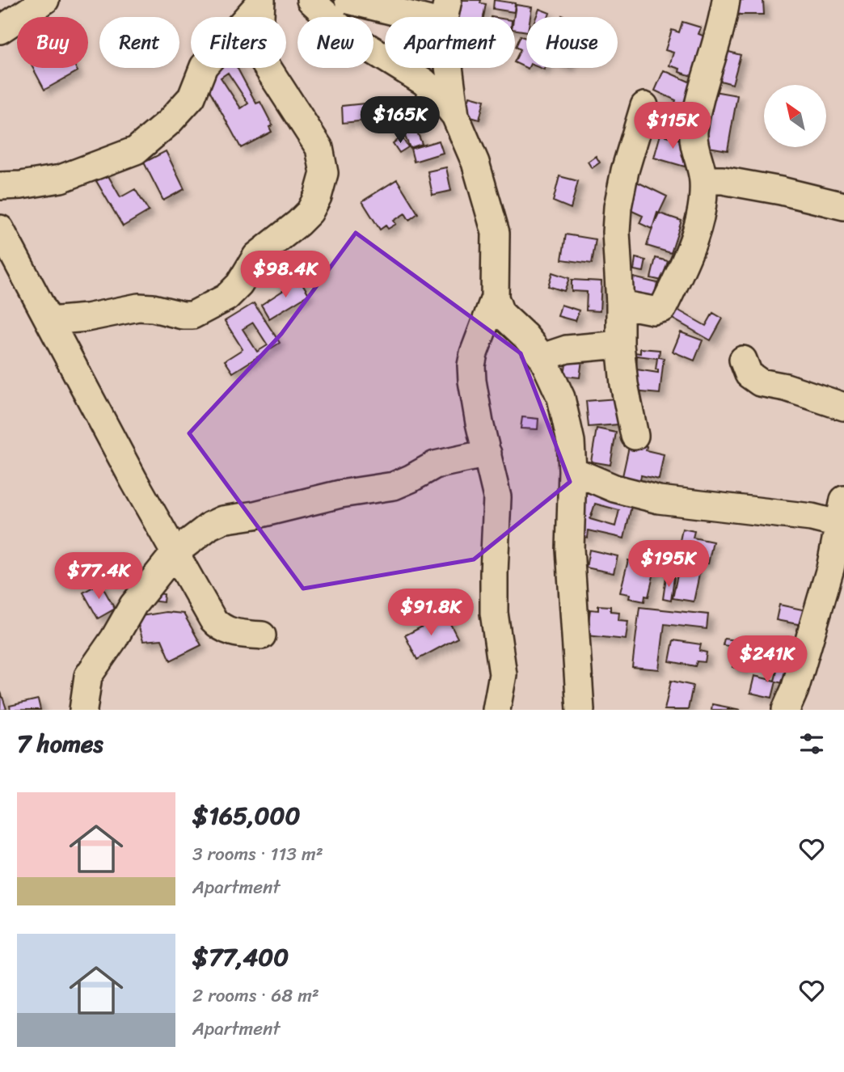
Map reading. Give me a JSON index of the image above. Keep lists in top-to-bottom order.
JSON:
{
  "north": "top left",
  "page": {
    "chip": [
      "Buy",
      "Rent",
      "Filters",
      "New",
      "Apartment",
      "House"
    ],
    "price": [
      "$165K",
      "$115K",
      "$98.4K",
      "$195K",
      "$77.4K",
      "$91.8K",
      "$241K"
    ],
    "heading": "7 homes",
    "list": [
      {
        "name": "$165,000",
        "note": "3 rooms · 113 m² · Apartment"
      },
      {
        "name": "$77,400",
        "note": "2 rooms · 68 m² · Apartment"
      }
    ]
  }
}
